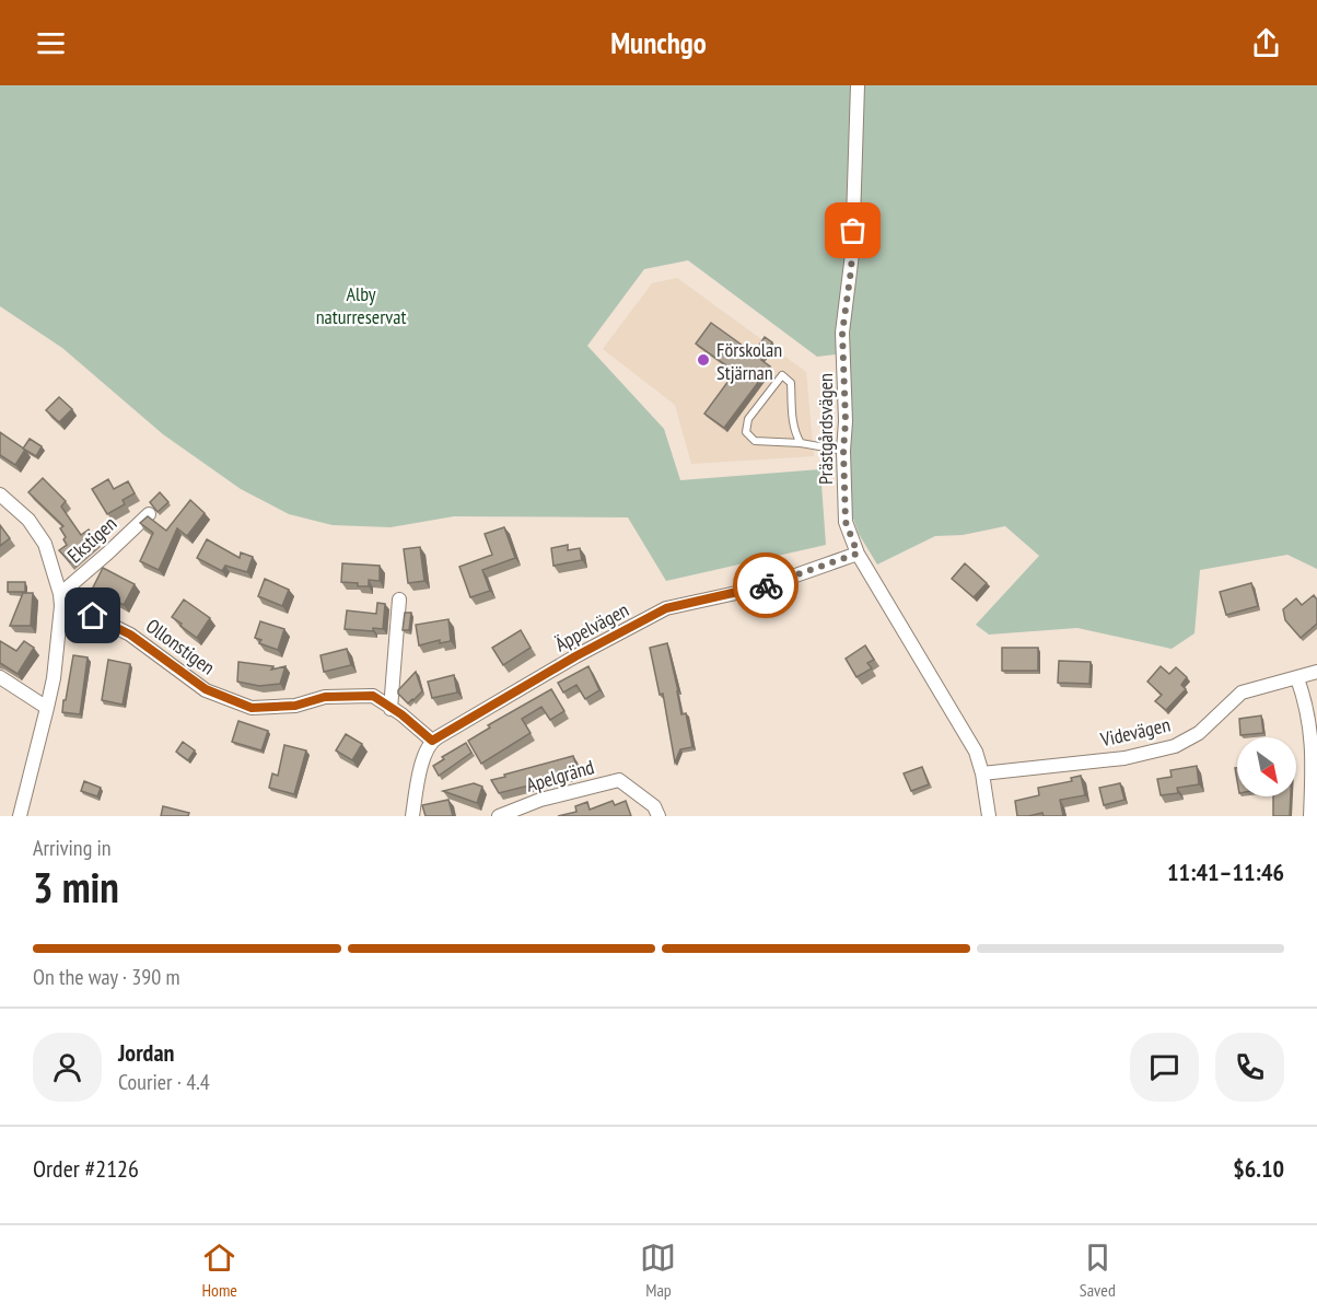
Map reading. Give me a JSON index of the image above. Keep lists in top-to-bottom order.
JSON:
{
  "streets": {
    "street": [
      "Prästgårdsvägen",
      "Ekstigen",
      "Äppelvägen",
      "Ollonstigen",
      "Videvägen",
      "Apelgränd"
    ]
  },
  "crossings": [
    ["Prästgårdsvägen", "Äppelvägen"],
    ["Prästgårdsvägen", "Videvägen"],
    ["Ekstigen", "Ollonstigen"],
    ["Äppelvägen", "Ollonstigen"]
  ],
  "parks": ["Alby naturreservat"],
  "places": ["Förskolan Stjärnan"],
  "north": "bottom right",
  "page": {
    "header": "Munchgo",
    "heading": ["3 min", "Arriving in", "11:41–11:46"],
    "panel": [
      "Jordan",
      "Courier · 4.4",
      "Order #2126",
      "$6.10"
    ],
    "bar": "On the way · 390 m",
    "tabs": ["Home", "Map", "Saved"]
  }
}
